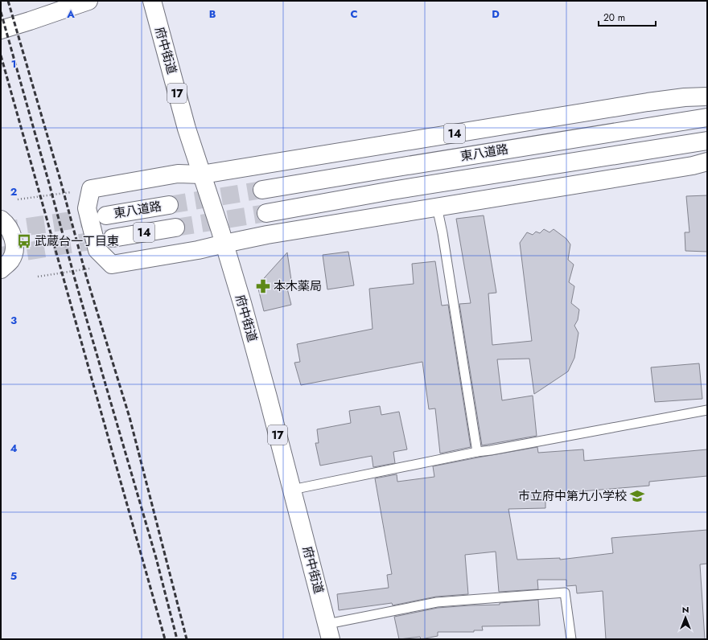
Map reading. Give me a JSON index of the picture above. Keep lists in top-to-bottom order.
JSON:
{
  "streets": {
    "main road": [
      "府中街道",
      "17",
      "14",
      "東八道路"
    ]
  },
  "crossings": [
    ["府中街道", "14"]
  ],
  "places": {
    "bus stop": ["武蔵台一丁目東"],
    "pharmacy": ["本木薬局"],
    "school or university": ["市立府中第九小学校"]
  },
  "scale_bar": "20 m",
  "north": "top",
  "grid": {
    "columns": [
      "A",
      "B",
      "C",
      "D"
    ],
    "rows": [
      "1",
      "2",
      "3",
      "4",
      "5"
    ]
  }
}
